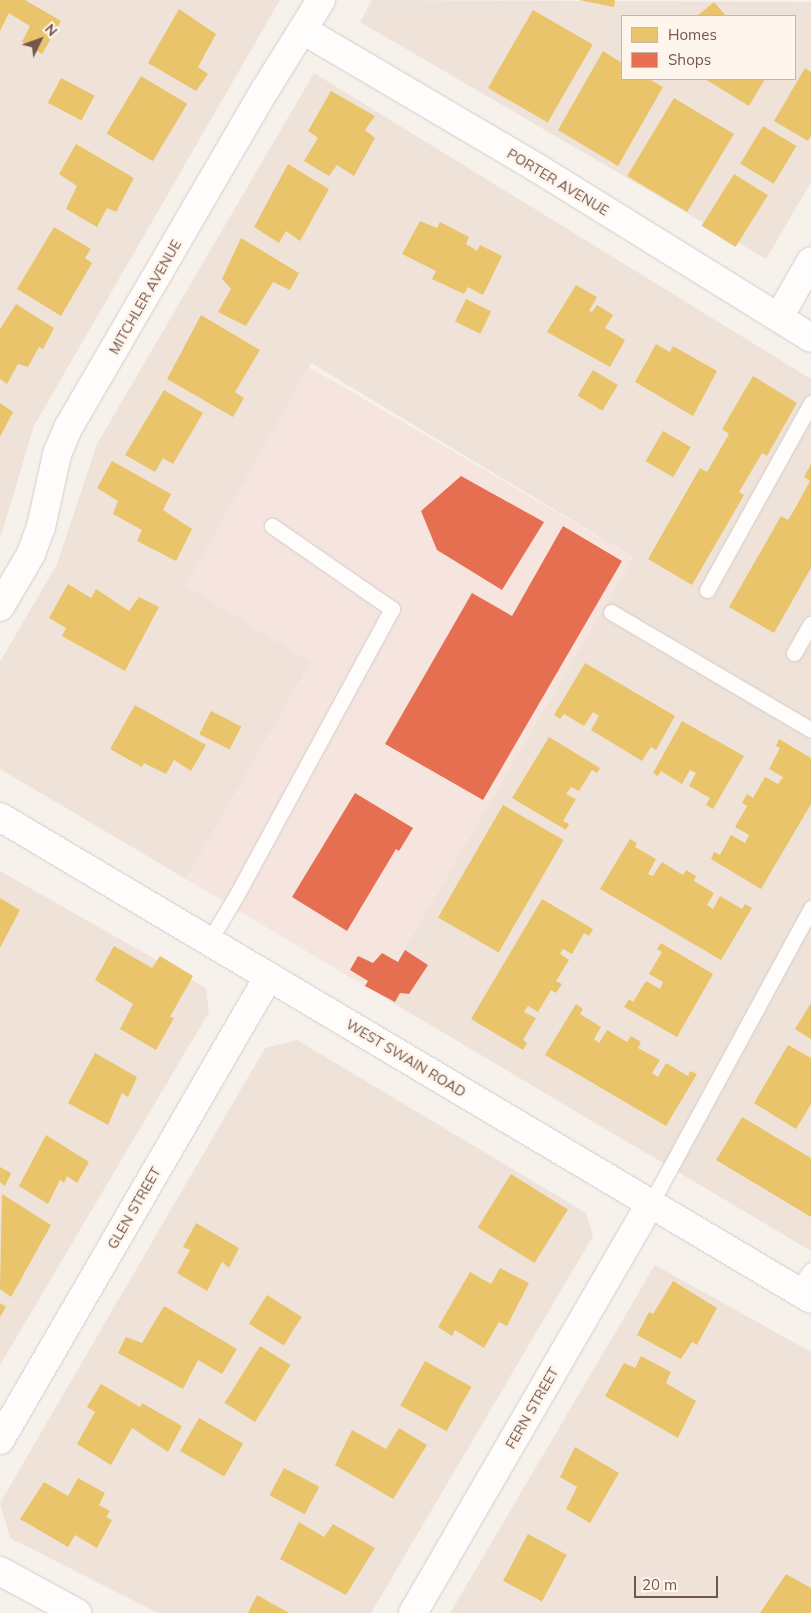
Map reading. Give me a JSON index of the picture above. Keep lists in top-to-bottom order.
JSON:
{
  "streets": {
    "street": [
      "PORTER AVENUE",
      "MITCHLER AVENUE",
      "WEST SWAIN ROAD",
      "GLEN STREET",
      "FERN STREET"
    ]
  },
  "crossings": [
    ["PORTER AVENUE", "MITCHLER AVENUE"],
    ["WEST SWAIN ROAD", "GLEN STREET"],
    ["WEST SWAIN ROAD", "FERN STREET"]
  ],
  "legend": ["Homes", "Shops"],
  "scale_bar": "20 m",
  "north": "top right"
}
